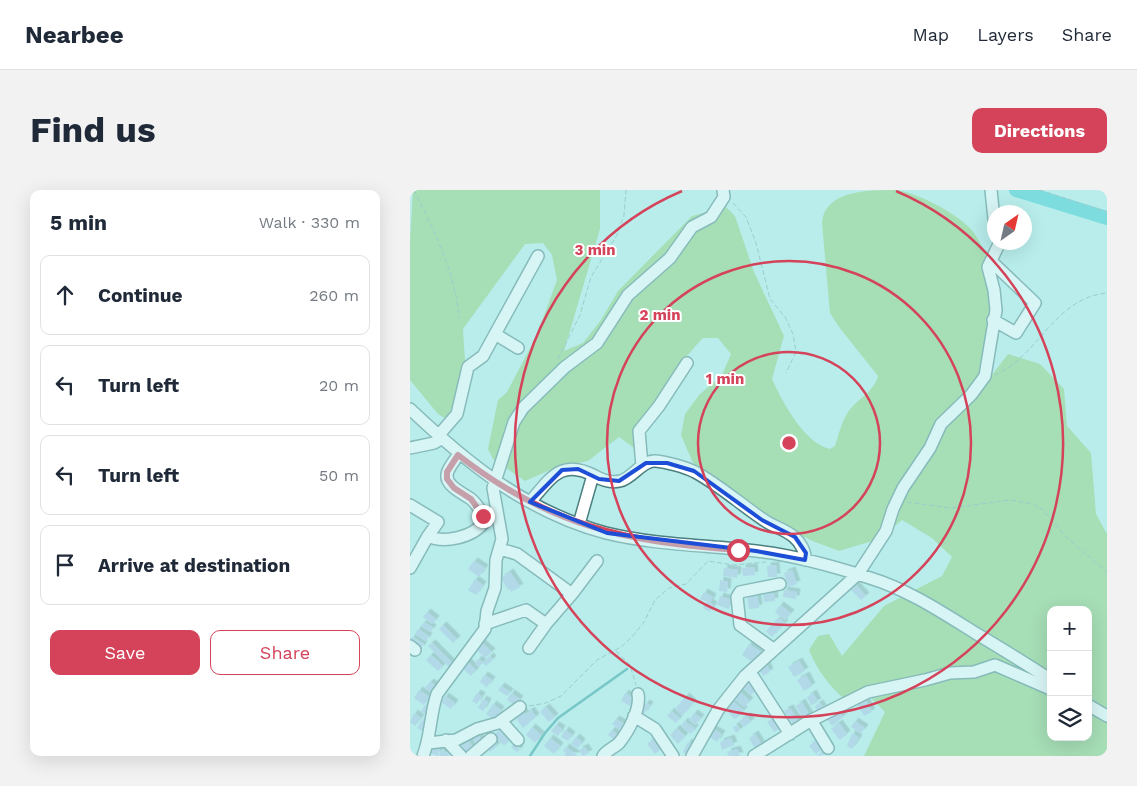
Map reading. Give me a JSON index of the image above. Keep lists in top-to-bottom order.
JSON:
{
  "north": "top right",
  "page": {
    "header": "Nearbee",
    "nav": ["Map", "Layers", "Share"],
    "buttons": [
      "Directions",
      ["Save", "Share"]
    ],
    "title": "Find us",
    "heading": ["5 min", "Walk · 330 m"],
    "list": [
      ["Continue", "260 m"],
      ["Turn left", "20 m"],
      ["Turn left", "50 m"],
      "Arrive at destination"
    ],
    "map_buttons": ["+", "−"]
  },
  "rings": ["3 min", "2 min", "1 min"]
}
